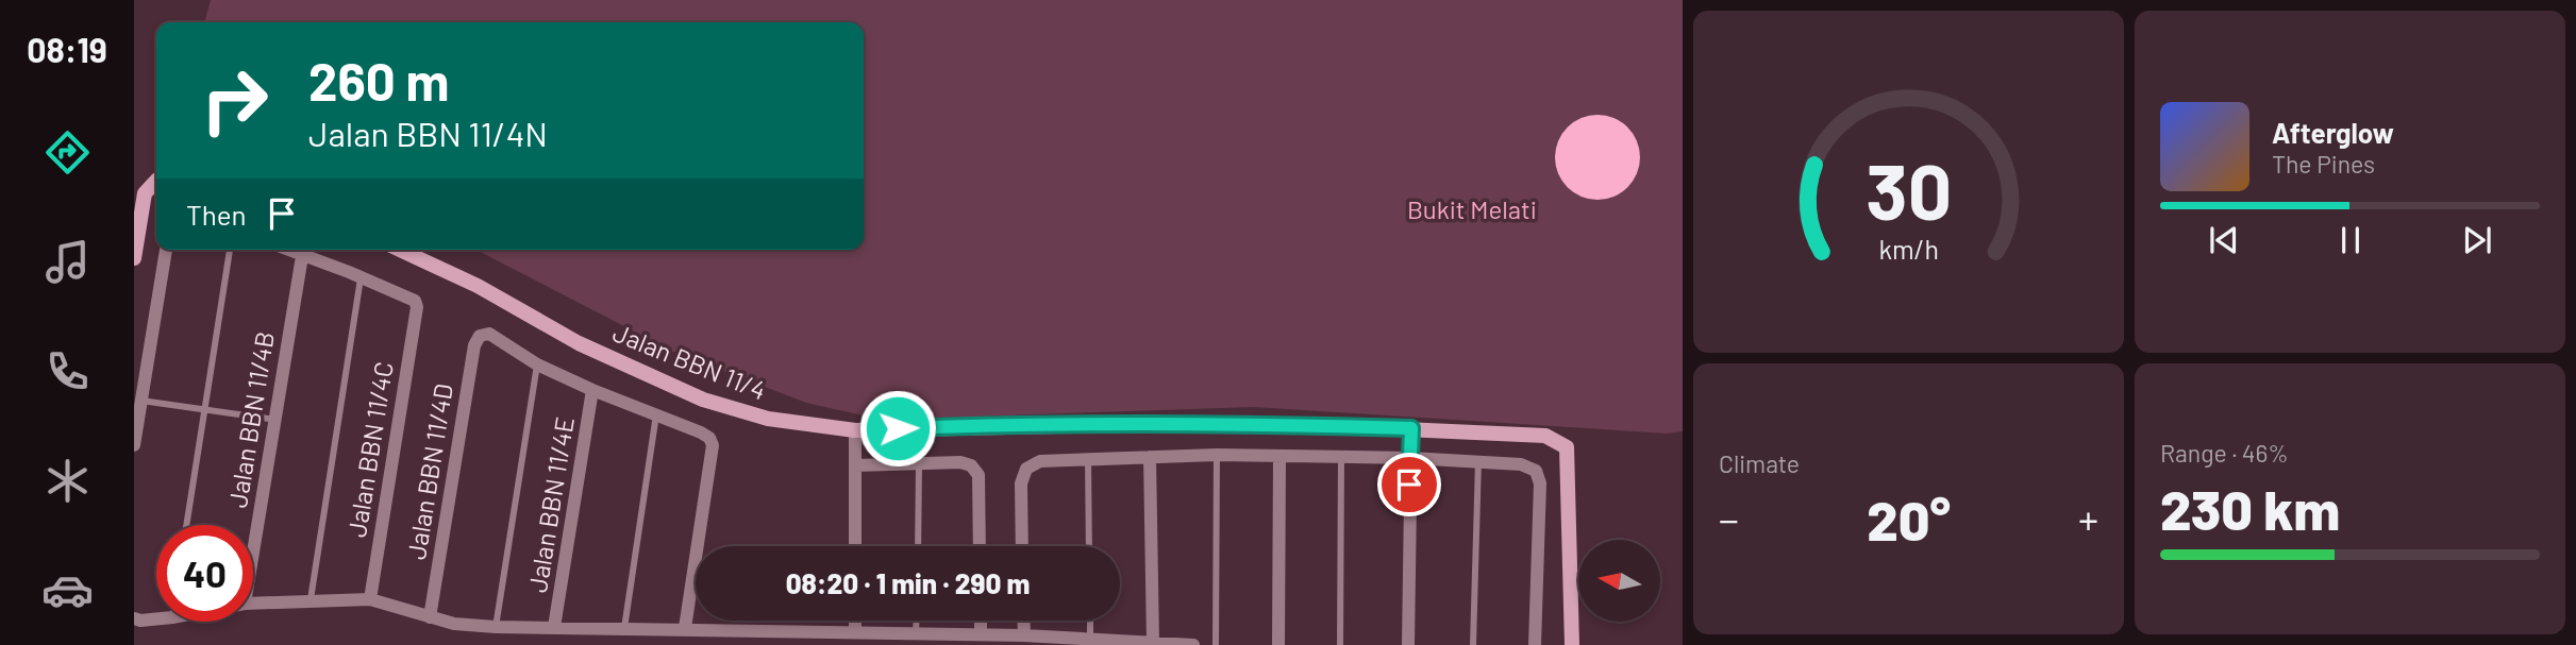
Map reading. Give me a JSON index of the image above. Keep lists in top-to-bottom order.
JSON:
{
  "streets": {
    "street": [
      "Jalan BBN 11/4",
      "Jalan BBN 11/4B",
      "Jalan BBN 11/4C",
      "Jalan BBN 11/4D",
      "Jalan BBN 11/4E"
    ]
  },
  "parks": ["Bukit Melati"],
  "north": "left",
  "page": {
    "tabs": "08:19",
    "turn": ["260 m", "Jalan BBN 11/4N"],
    "song": ["Afterglow", "The Pines"],
    "then": "Then",
    "tile": [
      "Climate",
      ["Range · 46%", "230 km"]
    ],
    "heat": ["−", "20°", "+"],
    "limit": "40",
    "trip": "08:20 · 1 min · 290 m",
    "gauge": ["30", "km/h"]
  }
}
